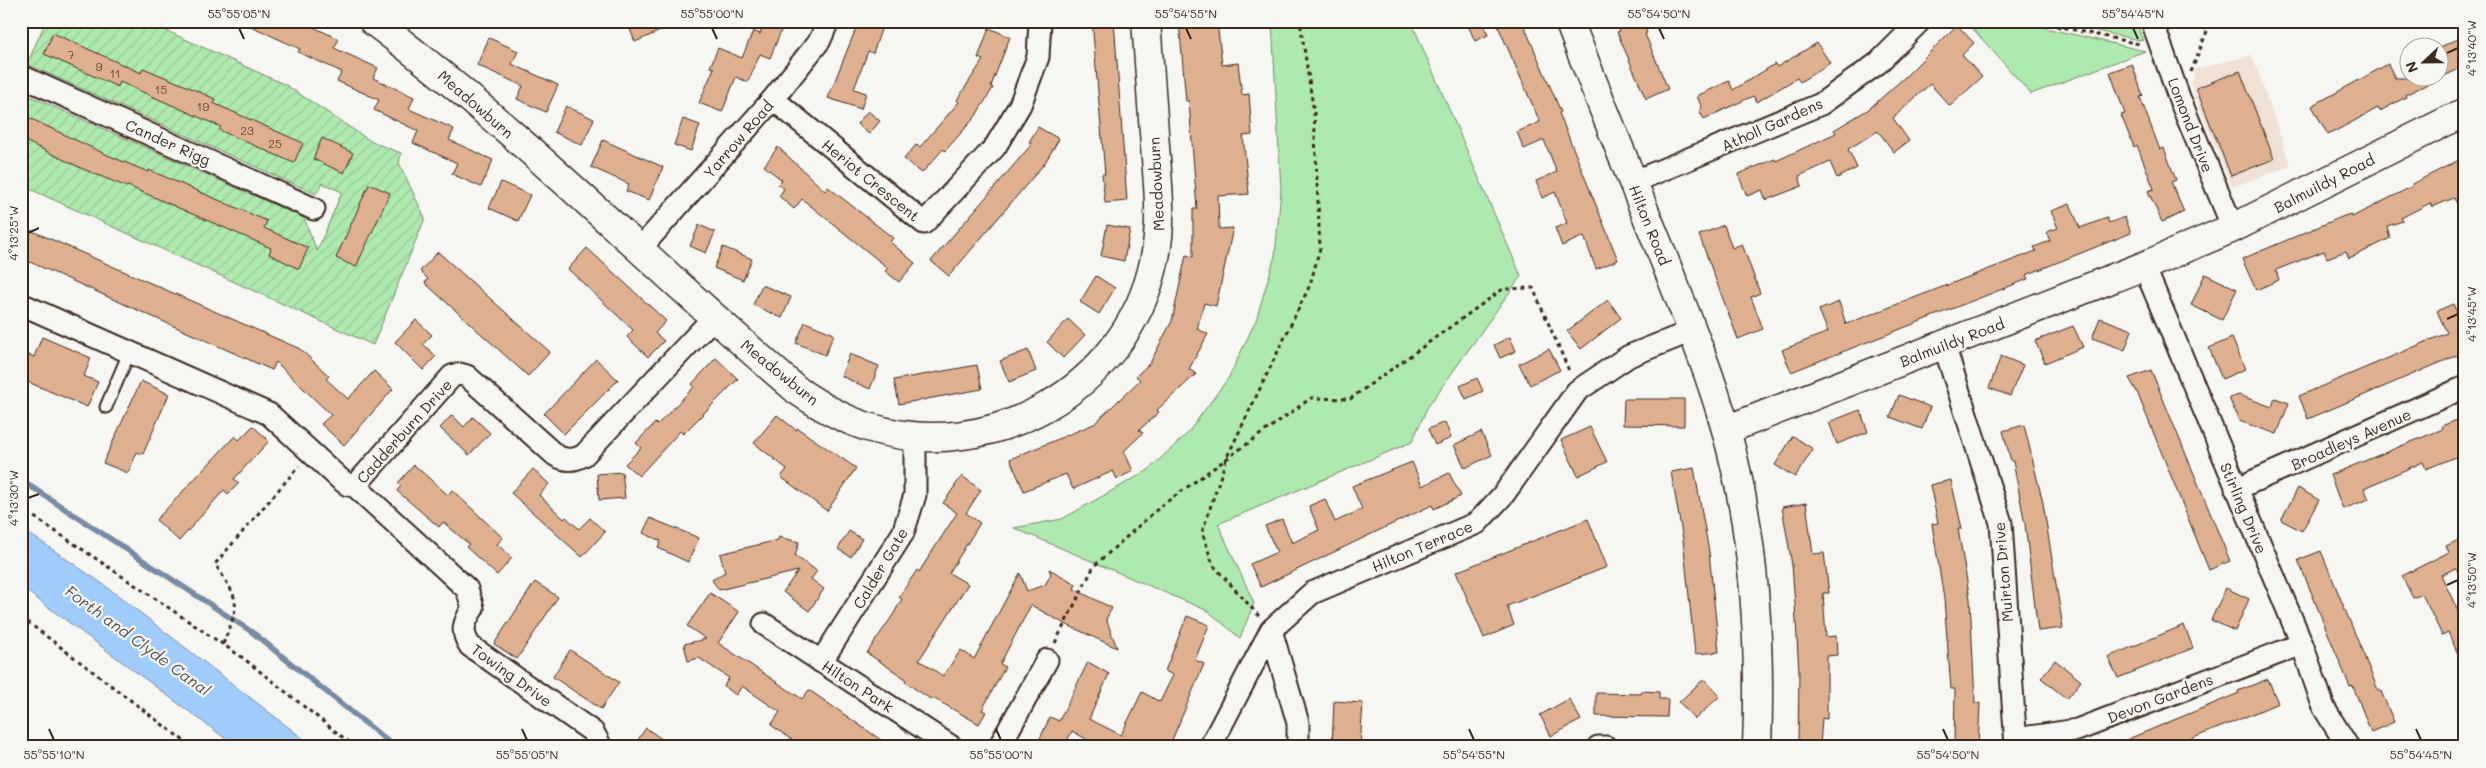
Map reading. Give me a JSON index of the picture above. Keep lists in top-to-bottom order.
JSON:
{
  "streets": {
    "street": [
      "Meadowburn",
      "Atholl Gardens",
      "Lomond Drive",
      "Yarrow Road",
      "Cander Rigg",
      "Heriot Crescent",
      "Balmuildy Road",
      "Hilton Road",
      "Cadderburn Drive",
      "Broadleys Avenue",
      "Stirling Drive",
      "Hilton Terrace",
      "Calder Gate",
      "Muirton Drive",
      "Towing Drive",
      "Hilton Park",
      "Devon Gardens"
    ]
  },
  "crossings": [
    ["Meadowburn", "Yarrow Road"],
    ["Meadowburn", "Cadderburn Drive"],
    ["Meadowburn", "Calder Gate"],
    ["Atholl Gardens", "Hilton Road"],
    ["Lomond Drive", "Balmuildy Road"],
    ["Yarrow Road", "Heriot Crescent"],
    ["Balmuildy Road", "Hilton Road"],
    ["Balmuildy Road", "Stirling Drive"],
    ["Balmuildy Road", "Muirton Drive"],
    ["Hilton Road", "Hilton Terrace"],
    ["Cadderburn Drive", "Towing Drive"],
    ["Broadleys Avenue", "Stirling Drive"],
    ["Stirling Drive", "Devon Gardens"],
    ["Calder Gate", "Hilton Park"],
    ["Muirton Drive", "Devon Gardens"]
  ],
  "water": ["Forth and Clyde Canal"],
  "house_numbers": [
    "7",
    "9",
    "11",
    "15",
    "19",
    "23",
    "25"
  ],
  "north": "left",
  "coordinates": [
    "55°55'05\"N",
    "55°55'00\"N",
    "55°54'55\"N",
    "55°54'50\"N",
    "55°54'45\"N",
    "4°13'40\"W",
    "4°13'25\"W",
    "4°13'45\"W",
    "4°13'30\"W",
    "4°13'50\"W",
    "55°55'10\"N"
  ]
}
